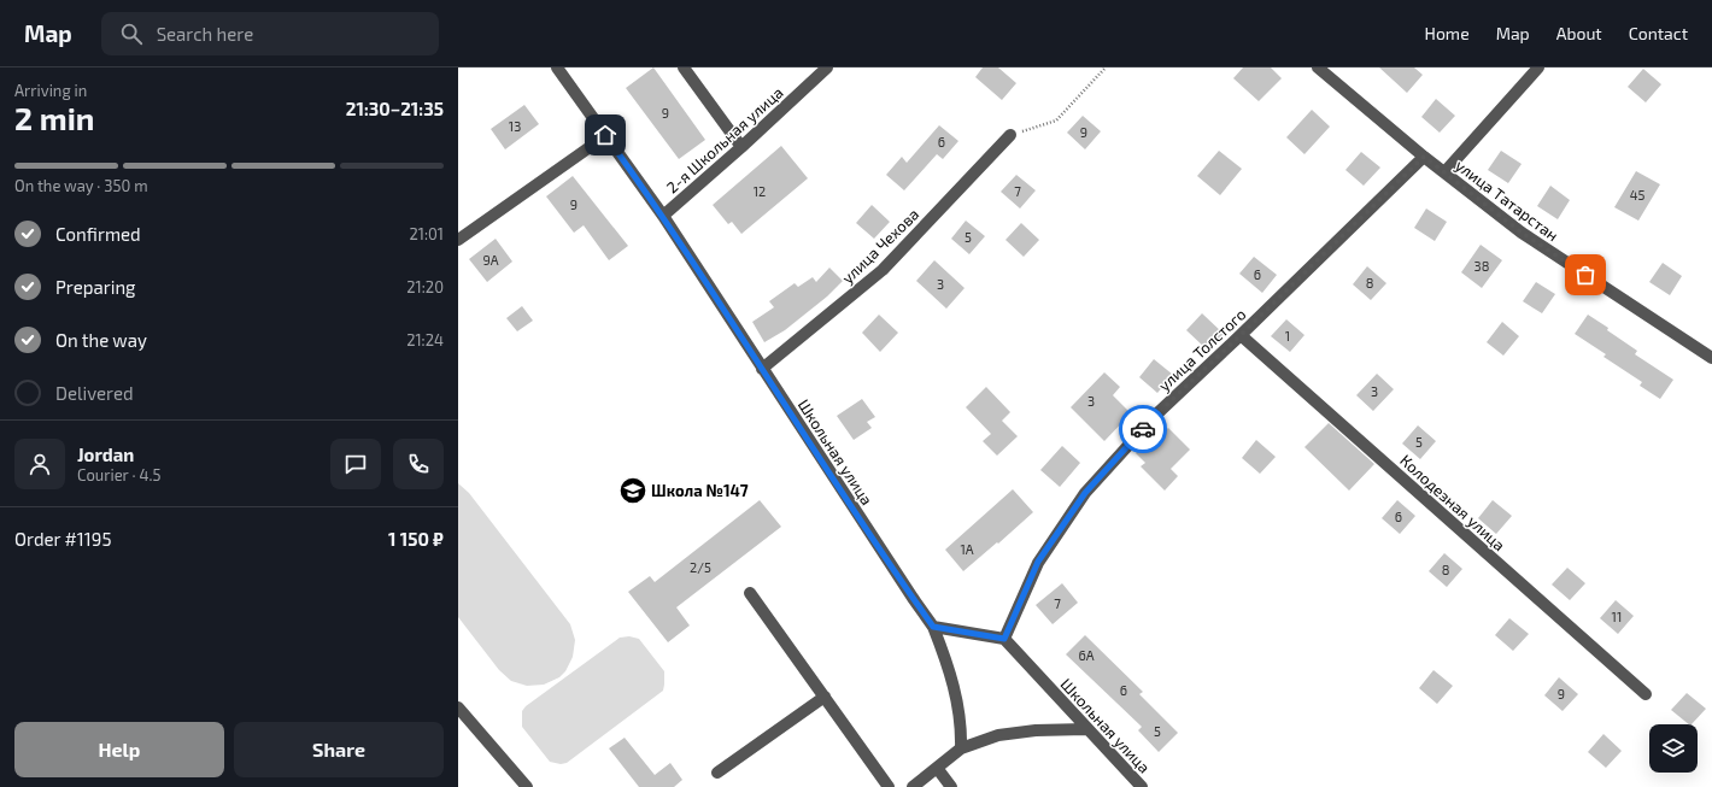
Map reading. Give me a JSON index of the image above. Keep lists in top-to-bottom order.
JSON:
{
  "streets": {
    "street": [
      "2-я Школьная улица",
      "улица Татарстан",
      "улица Чехова",
      "улица Толстого",
      "Школьная улица",
      "Колодезная улица"
    ]
  },
  "crossings": [
    ["2-я Школьная улица", "Школьная улица"],
    ["улица Татарстан", "улица Толстого"],
    ["улица Чехова", "Школьная улица"],
    ["улица Толстого", "Школьная улица"],
    ["улица Толстого", "Колодезная улица"]
  ],
  "places": {
    "school or university": ["Школа №147"]
  },
  "house_numbers": [
    "9",
    "13",
    "9",
    "6",
    "12",
    "7",
    "45",
    "9",
    "5",
    "9А",
    "38",
    "6",
    "8",
    "3",
    "1",
    "3",
    "3",
    "5",
    "6",
    "1А",
    "2/5",
    "8",
    "7",
    "11",
    "6А",
    "6",
    "9",
    "5"
  ],
  "page": {
    "header": "Map",
    "search": "Search here",
    "nav": [
      "Home",
      "Map",
      "About",
      "Contact"
    ],
    "heading": ["2 min", "Arriving in", "21:30–21:35"],
    "panel": [
      "Jordan",
      "Courier · 4.5",
      "Order #1195",
      "1 150 ₽"
    ],
    "bar": "On the way · 350 m",
    "list": [
      ["Confirmed", "21:01"],
      ["Preparing", "21:20"],
      ["On the way", "21:24"],
      "Delivered"
    ],
    "buttons": ["Help", "Share"]
  }
}
